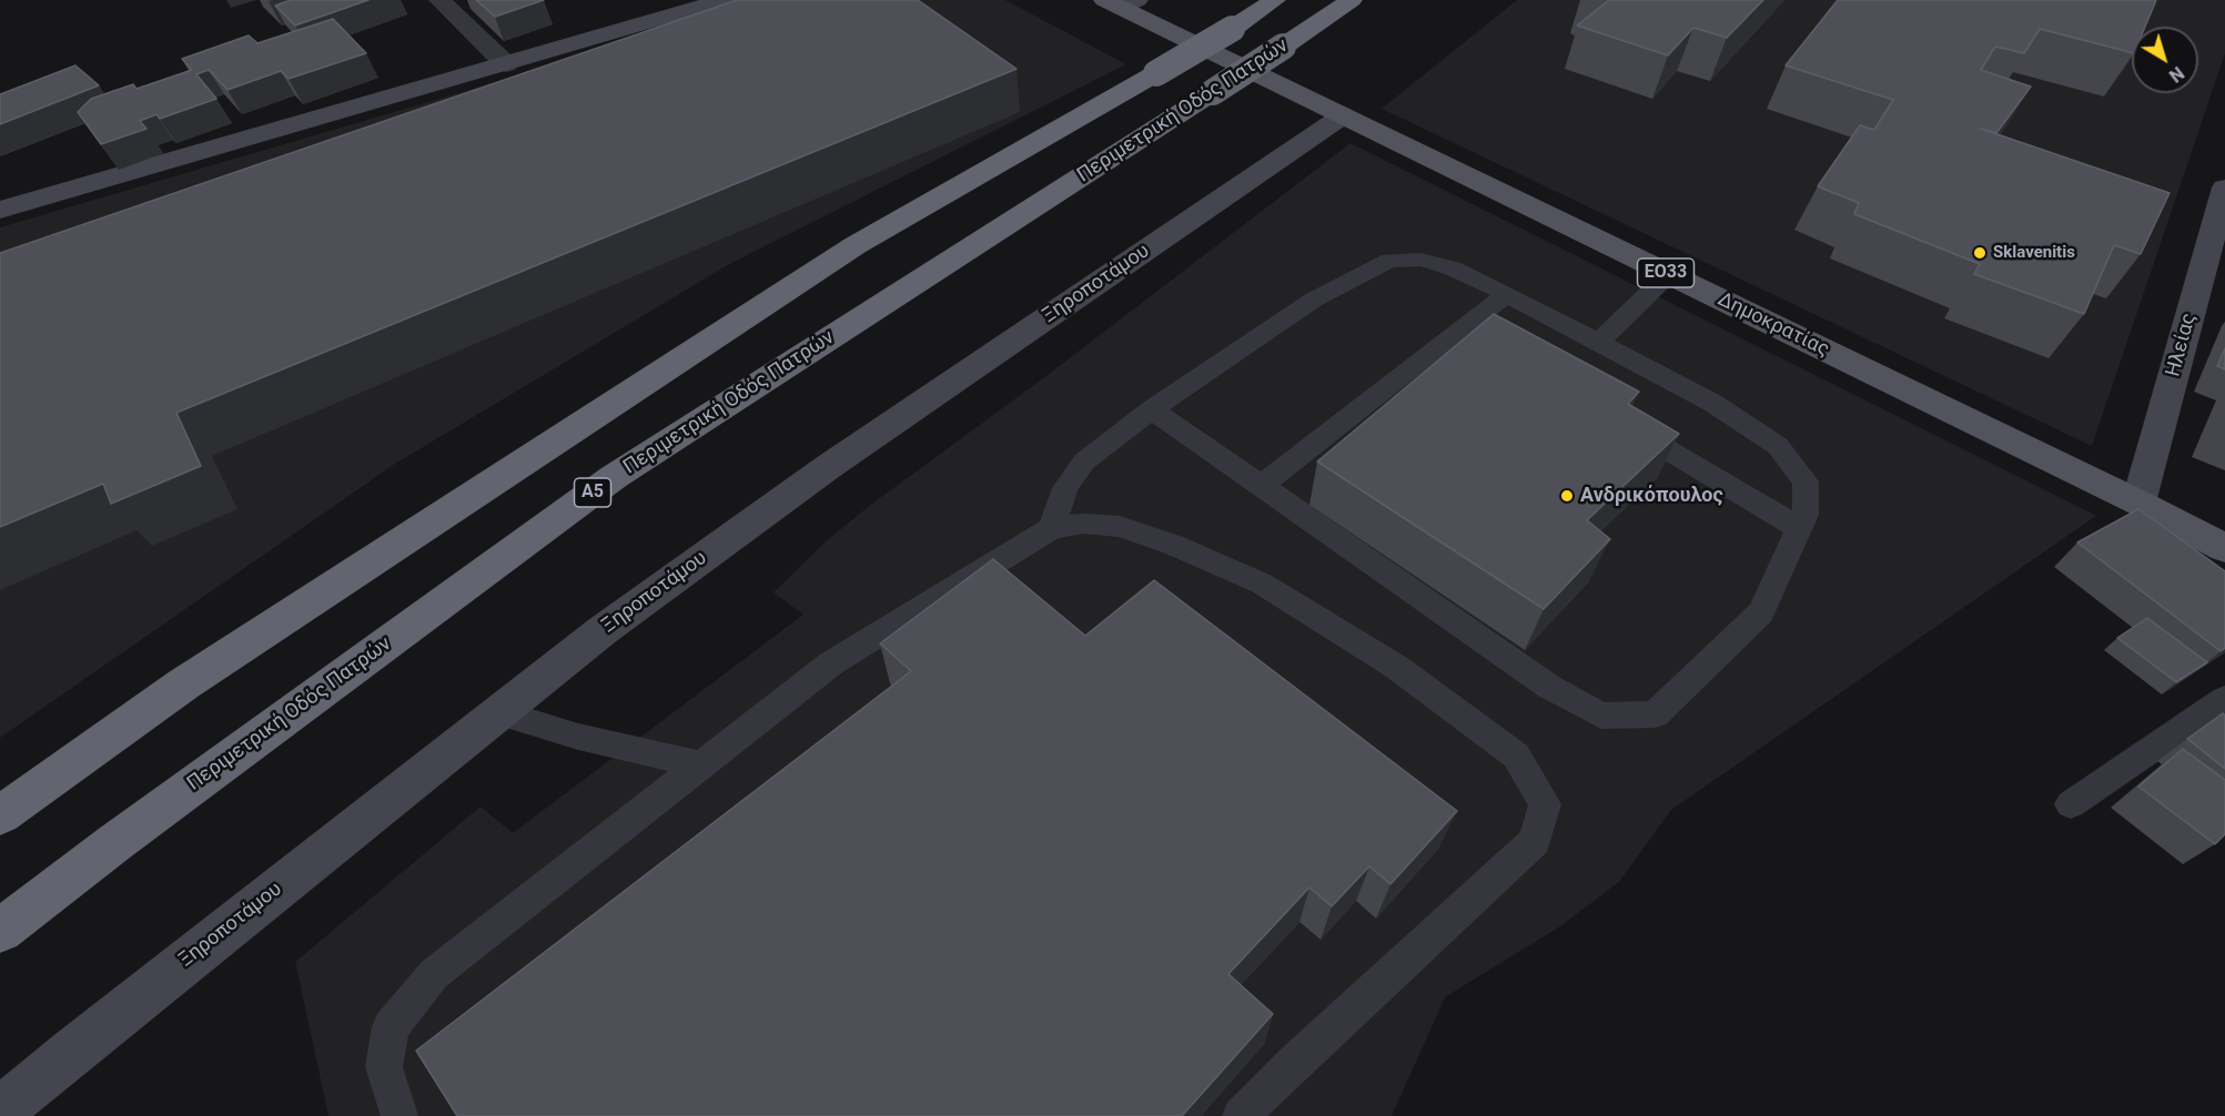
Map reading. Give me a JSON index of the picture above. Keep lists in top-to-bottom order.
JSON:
{
  "streets": {
    "highway": ["Περιμετρική Οδός Πατρών", "Α5"],
    "main road": ["ΕΟ33", "Δημοκρατίας"],
    "street": ["Ξηροποτάμου", "Ηλείας"]
  },
  "crossings": [
    ["Ξηροποτάμου", "Δημοκρατίας"],
    ["Δημοκρατίας", "Ηλείας"]
  ],
  "places": ["Sklavenitis", "Ανδρικόπουλος"],
  "north": "bottom right"
}
